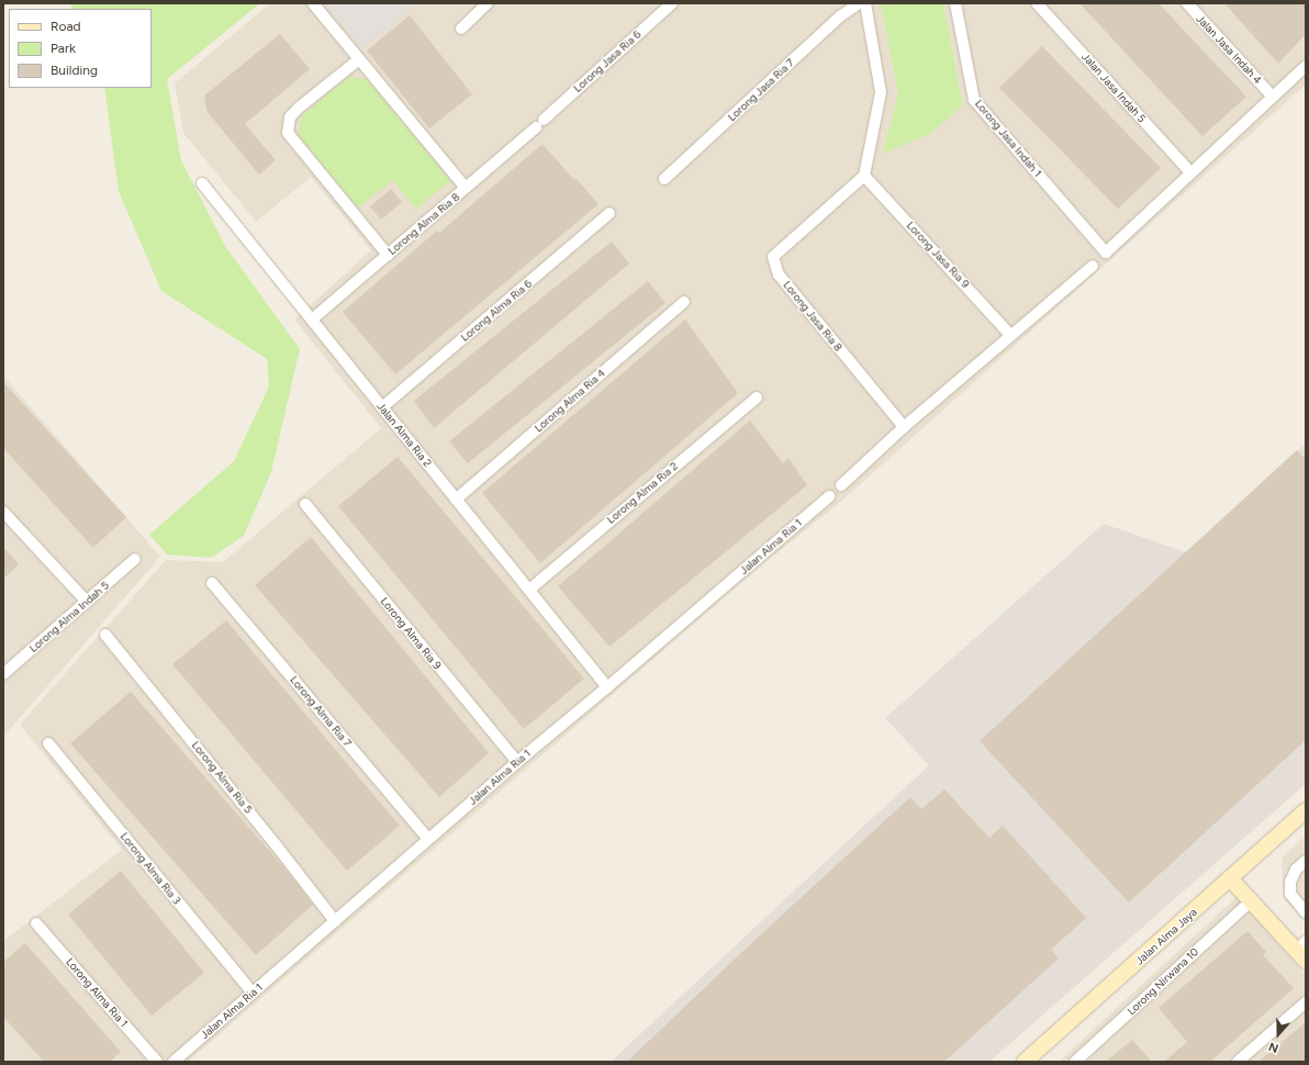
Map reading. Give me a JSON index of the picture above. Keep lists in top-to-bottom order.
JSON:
{
  "streets": {
    "street": [
      "Jalan Jasa Indah 4",
      "Lorong Jasa Ria 6",
      "Jalan Jasa Indah 5",
      "Lorong Jasa Ria 7",
      "Lorong Jasa Indah 1",
      "Lorong Alma Ria 8",
      "Lorong Jasa Ria 9",
      "Lorong Alma Ria 6",
      "Lorong Jasa Ria 8",
      "Lorong Alma Ria 4",
      "Jalan Alma Ria 2",
      "Lorong Alma Ria 2",
      "Jalan Alma Ria 1",
      "Lorong Alma Indah 5",
      "Lorong Alma Ria 9",
      "Lorong Alma Ria 7",
      "Lorong Alma Ria 5",
      "Lorong Alma Ria 3",
      "Jalan Alma Jaya",
      "Lorong Nirwana 10",
      "Lorong Alma Ria 1"
    ]
  },
  "crossings": [
    ["Lorong Jasa Ria 6", "Lorong Alma Ria 8"],
    ["Jalan Jasa Indah 5", "Lorong Jasa Indah 1"],
    ["Lorong Alma Ria 8", "Jalan Alma Ria 2"],
    ["Lorong Jasa Ria 9", "Lorong Jasa Ria 8"],
    ["Lorong Alma Ria 6", "Jalan Alma Ria 2"],
    ["Lorong Alma Ria 4", "Jalan Alma Ria 2"],
    ["Jalan Alma Ria 2", "Lorong Alma Ria 2"],
    ["Jalan Alma Ria 2", "Jalan Alma Ria 1"],
    ["Jalan Alma Ria 1", "Lorong Alma Ria 9"],
    ["Jalan Alma Ria 1", "Lorong Alma Ria 7"],
    ["Jalan Alma Ria 1", "Lorong Alma Ria 5"],
    ["Jalan Alma Ria 1", "Lorong Alma Ria 3"]
  ],
  "legend": ["Road", "Park", "Building"],
  "north": "bottom"
}
